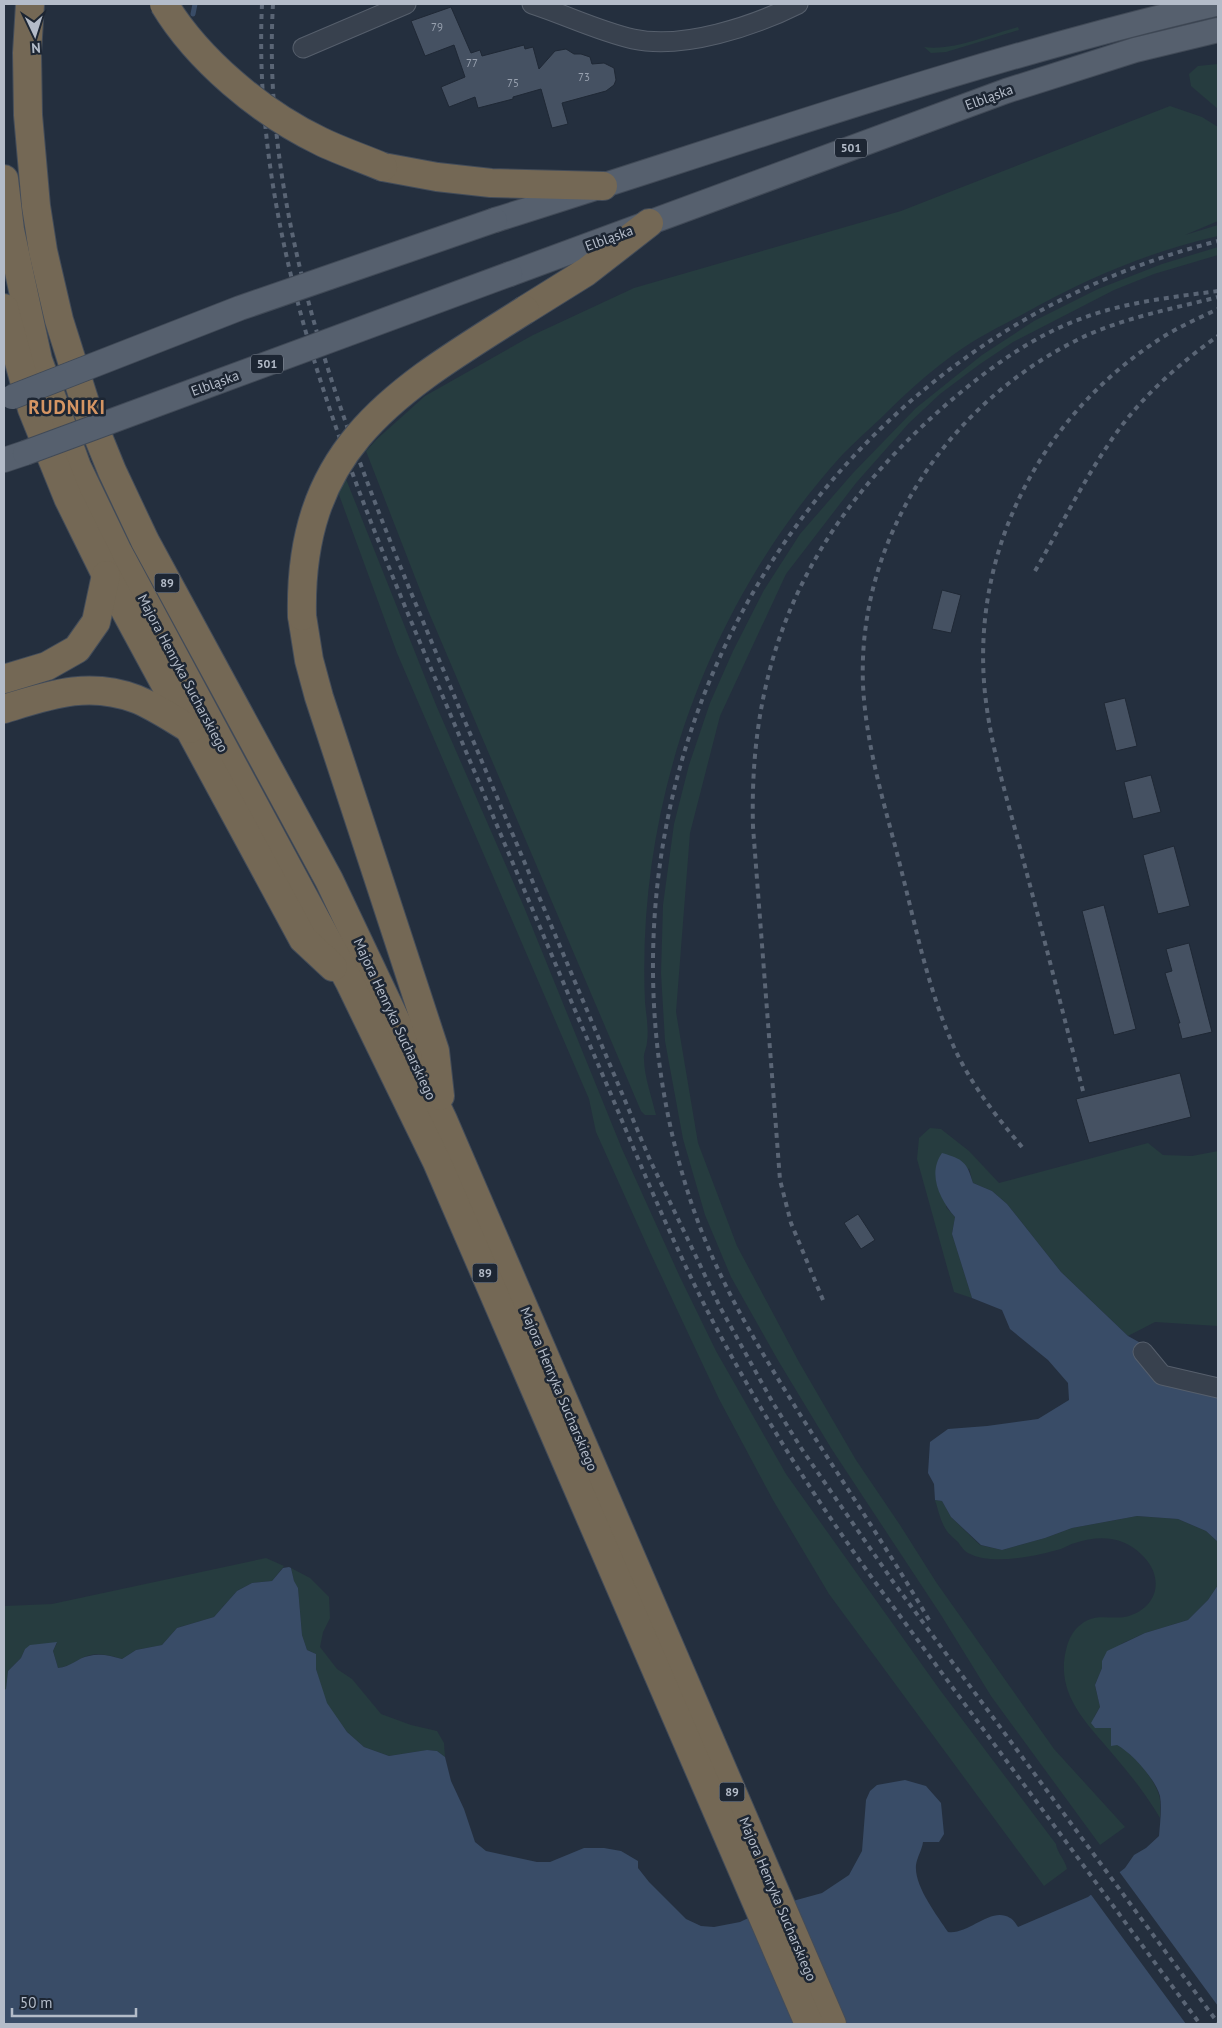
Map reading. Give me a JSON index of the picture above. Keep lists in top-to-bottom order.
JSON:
{
  "streets": {
    "highway": ["89", "Majora Henryka Sucharskiego"],
    "main road": ["Elbląska", "501"]
  },
  "districts": ["RUDNIKI"],
  "house_numbers": [
    "79",
    "77",
    "73",
    "75"
  ],
  "scale_bar": "50 m",
  "north": "bottom"
}
